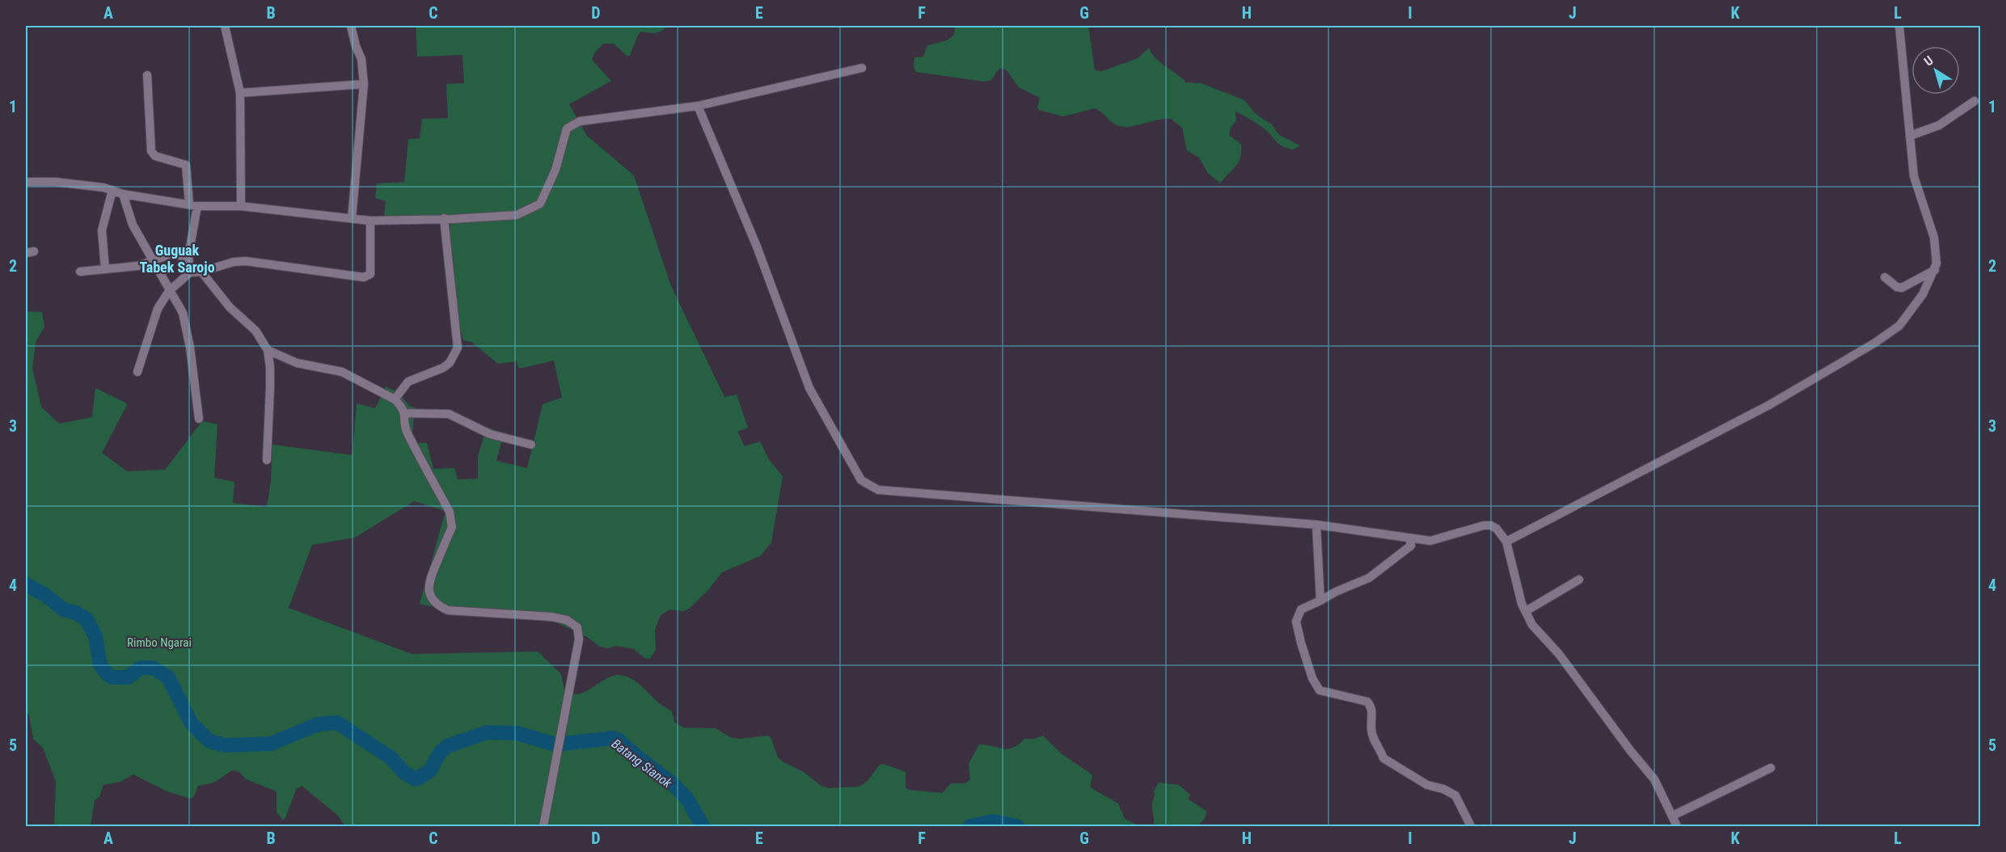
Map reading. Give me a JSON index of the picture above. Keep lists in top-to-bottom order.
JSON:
{
  "districts": ["Guguak Tabek Sarojo"],
  "water": ["Batang Sianok"],
  "parks": ["Rimbo Ngarai"],
  "north": "top left",
  "grid": {
    "columns": [
      "A",
      "B",
      "C",
      "D",
      "E",
      "F",
      "G",
      "H",
      "I",
      "J",
      "K",
      "L"
    ],
    "rows": [
      "1",
      "2",
      "3",
      "4",
      "5"
    ]
  }
}
